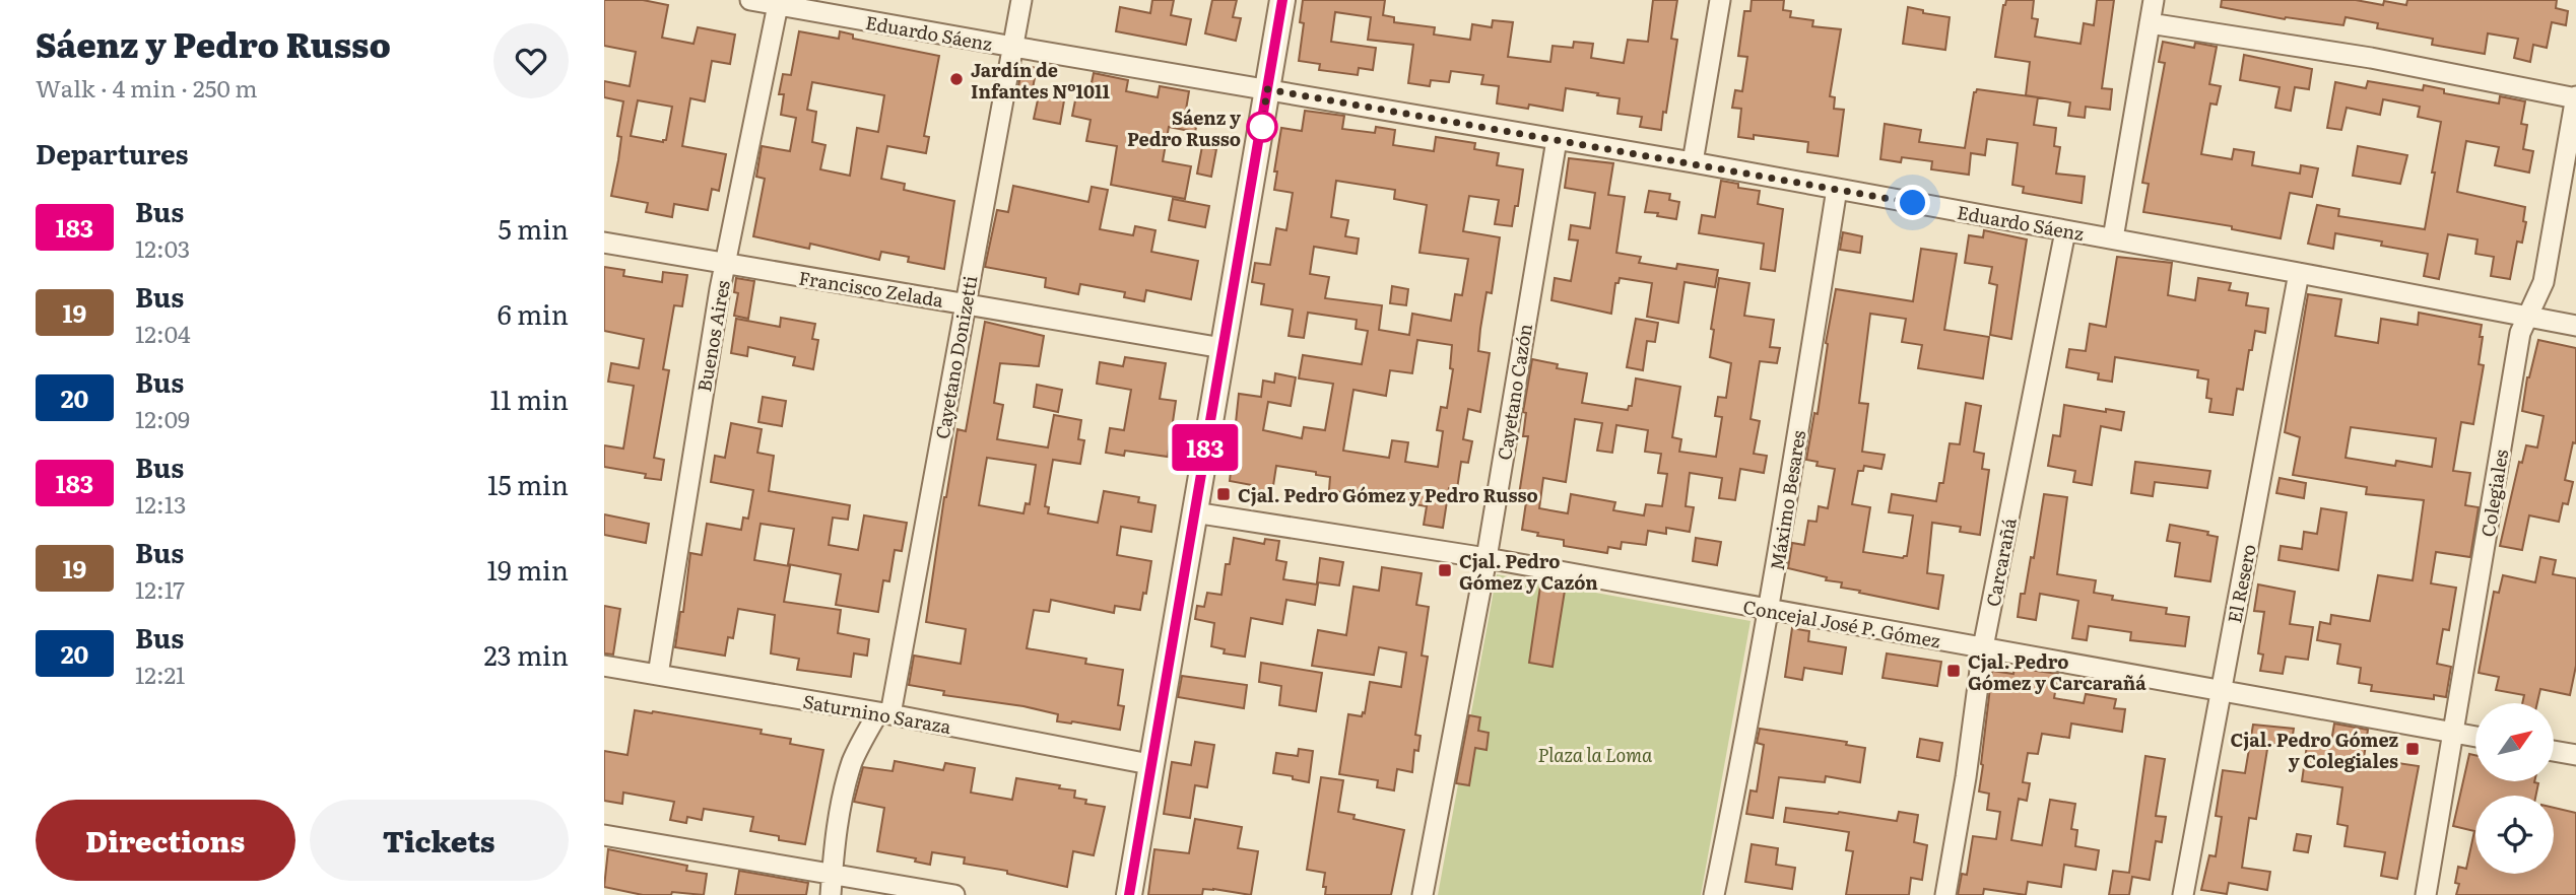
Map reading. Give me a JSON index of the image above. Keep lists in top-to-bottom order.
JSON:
{
  "streets": {
    "street": [
      "Eduardo Sáenz",
      "Francisco Zelada",
      "Buenos Aires",
      "Cayetano Donizetti",
      "Cayetano Cazón",
      "Colegiales",
      "Máximo Besares",
      "Carcarañá",
      "El Resero",
      "Concejal José P. Gómez",
      "Saturnino Saraza"
    ]
  },
  "crossings": [
    ["Eduardo Sáenz", "Buenos Aires"],
    ["Eduardo Sáenz", "Cayetano Donizetti"],
    ["Eduardo Sáenz", "Cayetano Cazón"],
    ["Eduardo Sáenz", "Colegiales"],
    ["Eduardo Sáenz", "Máximo Besares"],
    ["Eduardo Sáenz", "Carcarañá"],
    ["Eduardo Sáenz", "El Resero"],
    ["Francisco Zelada", "Buenos Aires"],
    ["Francisco Zelada", "Cayetano Donizetti"],
    ["Buenos Aires", "Saturnino Saraza"],
    ["Cayetano Donizetti", "Saturnino Saraza"],
    ["Cayetano Cazón", "Concejal José P. Gómez"],
    ["Colegiales", "Concejal José P. Gómez"],
    ["Máximo Besares", "Concejal José P. Gómez"],
    ["Carcarañá", "Concejal José P. Gómez"],
    ["El Resero", "Concejal José P. Gómez"]
  ],
  "parks": ["Plaza la Loma"],
  "places": {
    "other": ["Jardín de Infantes Nº1011", "Sáenz y Pedro Russo"],
    "transit": [
      "Cjal. Pedro Gómez y Pedro Russo",
      "Cjal. Pedro Gómez y Cazón",
      "Cjal. Pedro Gómez y Carcarañá",
      "Cjal. Pedro Gómez y Colegiales"
    ]
  },
  "lines": ["bus line 183"],
  "north": "top right",
  "page": {
    "heading": [
      ["Sáenz y Pedro Russo", "Walk · 4 min · 250 m"],
      "Departures"
    ],
    "on_map": "183",
    "list": [
      {
        "mark": "183",
        "name": "Bus",
        "note": "12:03",
        "value": "5 min"
      },
      {
        "mark": "19",
        "name": "Bus",
        "note": "12:04",
        "value": "6 min"
      },
      {
        "mark": "20",
        "name": "Bus",
        "note": "12:09",
        "value": "11 min"
      },
      {
        "mark": "183",
        "name": "Bus",
        "note": "12:13",
        "value": "15 min"
      },
      {
        "mark": "19",
        "name": "Bus",
        "note": "12:17",
        "value": "19 min"
      },
      {
        "mark": "20",
        "name": "Bus",
        "note": "12:21",
        "value": "23 min"
      }
    ],
    "buttons": ["Directions", "Tickets"]
  }
}
